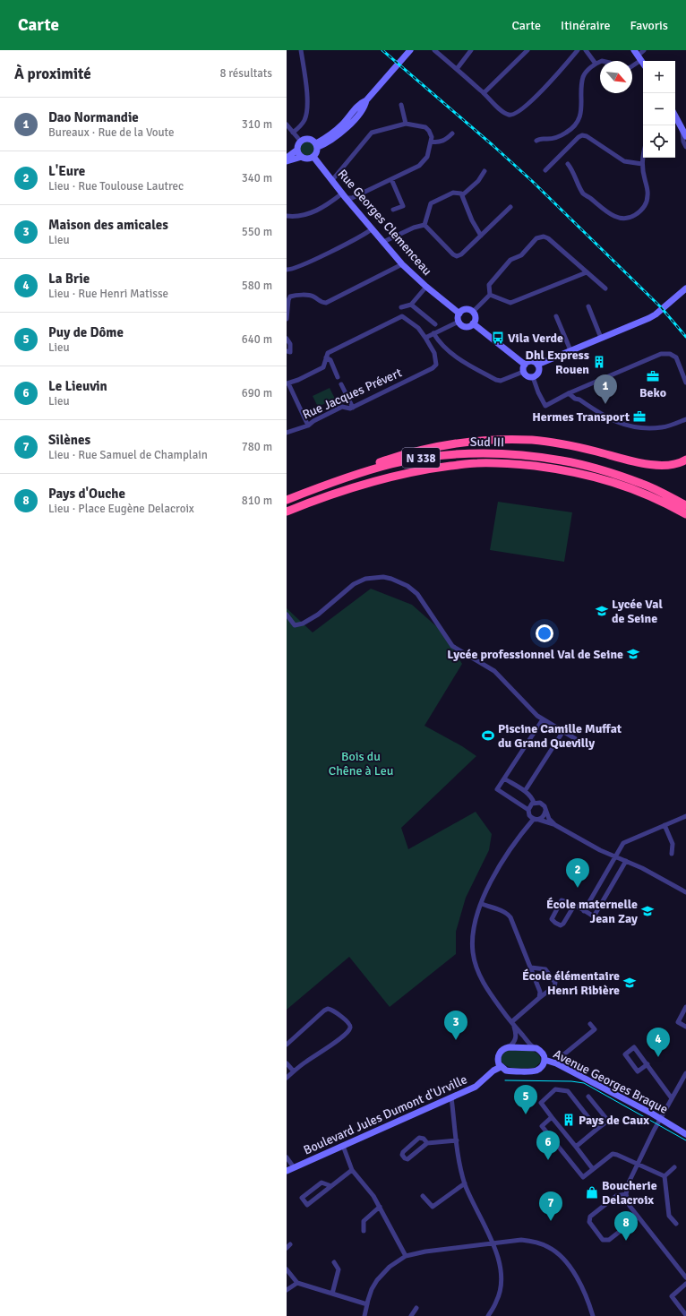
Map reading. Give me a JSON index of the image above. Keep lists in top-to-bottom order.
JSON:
{
  "streets": {
    "highway": ["Sud III", "N 338"],
    "street": [
      "Rue Georges Clemenceau",
      "Rue Jacques Prévert",
      "Avenue Georges Braque",
      "Boulevard Jules Dumont d'Urville"
    ]
  },
  "parks": ["Bois du Chêne à Leu"],
  "places": {
    "bus stop": ["Vila Verde"],
    "building": ["Dhl Express Rouen", "Pays de Caux"],
    "office": ["Beko", "Hermes Transport"],
    "school or university": [
      "Lycée Val de Seine",
      "Lycée professionnel Val de Seine",
      "École maternelle Jean Zay",
      "École élémentaire Henri Ribière"
    ],
    "sports": ["Piscine Camille Muffat du Grand Quevilly"],
    "shop": ["Boucherie Delacroix"]
  },
  "north": "bottom right",
  "page": {
    "header": "Carte",
    "nav": ["Carte", "Itinéraire", "Favoris"],
    "heading": ["À proximité", "8 résultats"],
    "map_buttons": ["+", "−"],
    "list": [
      {
        "mark": "1",
        "name": "Dao Normandie",
        "note": "Bureaux · Rue de la Voute",
        "value": "310 m"
      },
      {
        "mark": "2",
        "name": "L'Eure",
        "note": "Lieu · Rue Toulouse Lautrec",
        "value": "340 m"
      },
      {
        "mark": "3",
        "name": "Maison des amicales",
        "note": "Lieu",
        "value": "550 m"
      },
      {
        "mark": "4",
        "name": "La Brie",
        "note": "Lieu · Rue Henri Matisse",
        "value": "580 m"
      },
      {
        "mark": "5",
        "name": "Puy de Dôme",
        "note": "Lieu",
        "value": "640 m"
      },
      {
        "mark": "6",
        "name": "Le Lieuvin",
        "note": "Lieu",
        "value": "690 m"
      },
      {
        "mark": "7",
        "name": "Silènes",
        "note": "Lieu · Rue Samuel de Champlain",
        "value": "780 m"
      },
      {
        "mark": "8",
        "name": "Pays d'Ouche",
        "note": "Lieu · Place Eugène Delacroix",
        "value": "810 m"
      }
    ],
    "pins": [
      "1",
      "2",
      "3",
      "4",
      "5",
      "6",
      "7",
      "8"
    ]
  }
}
